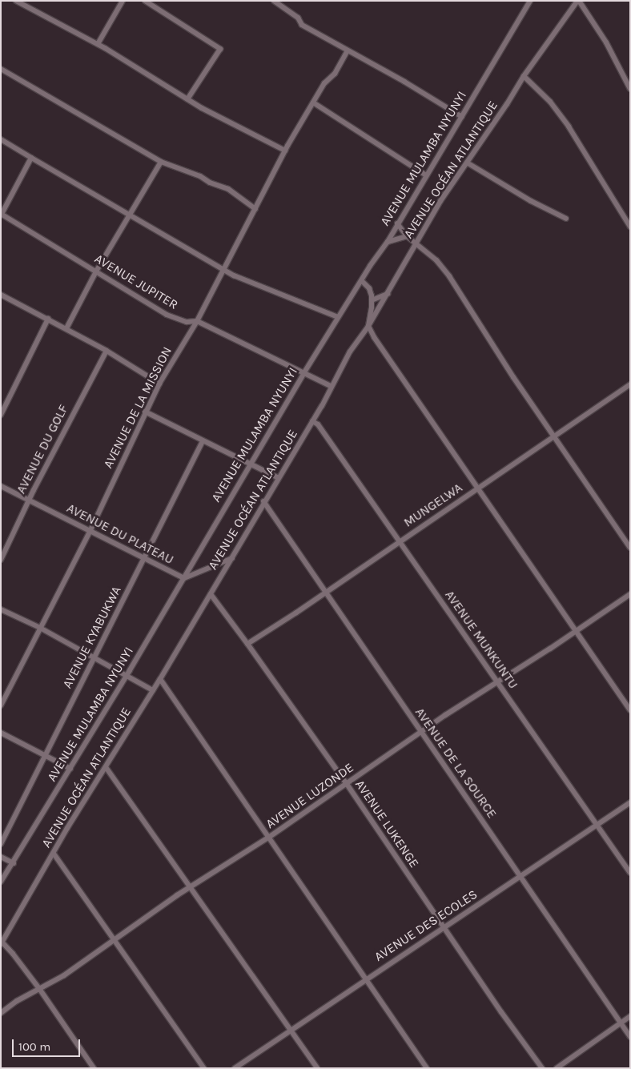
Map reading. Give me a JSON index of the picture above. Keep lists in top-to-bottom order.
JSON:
{
  "streets": {
    "street": [
      "AVENUE MULAMBA NYUNYI",
      "AVENUE OCÉAN ATLANTIQUE",
      "AVENUE JUPITER",
      "AVENUE DE LA MISSION",
      "AVENUE DU GOLF",
      "MUNGELWA",
      "AVENUE DU PLATEAU",
      "AVENUE KYABUKWA",
      "AVENUE MUNKUNTU",
      "AVENUE DE LA SOURCE",
      "AVENUE LUZONDE",
      "AVENUE LUKENGE",
      "AVENUE DES ECOLES"
    ]
  },
  "crossings": [
    ["AVENUE MULAMBA NYUNYI", "AVENUE JUPITER"],
    ["AVENUE MULAMBA NYUNYI", "AVENUE DU PLATEAU"],
    ["AVENUE OCÉAN ATLANTIQUE", "AVENUE JUPITER"],
    ["AVENUE OCÉAN ATLANTIQUE", "AVENUE DU PLATEAU"],
    ["AVENUE OCÉAN ATLANTIQUE", "AVENUE MUNKUNTU"],
    ["AVENUE OCÉAN ATLANTIQUE", "AVENUE DE LA SOURCE"],
    ["AVENUE OCÉAN ATLANTIQUE", "AVENUE LUKENGE"],
    ["AVENUE JUPITER", "AVENUE DE LA MISSION"],
    ["AVENUE DE LA MISSION", "AVENUE DU PLATEAU"],
    ["AVENUE DU GOLF", "AVENUE DU PLATEAU"],
    ["MUNGELWA", "AVENUE MUNKUNTU"],
    ["MUNGELWA", "AVENUE DE LA SOURCE"],
    ["MUNGELWA", "AVENUE LUKENGE"],
    ["AVENUE DU PLATEAU", "AVENUE KYABUKWA"],
    ["AVENUE MUNKUNTU", "AVENUE LUZONDE"],
    ["AVENUE MUNKUNTU", "AVENUE DES ECOLES"],
    ["AVENUE DE LA SOURCE", "AVENUE LUZONDE"],
    ["AVENUE DE LA SOURCE", "AVENUE DES ECOLES"],
    ["AVENUE LUZONDE", "AVENUE LUKENGE"],
    ["AVENUE LUKENGE", "AVENUE DES ECOLES"]
  ],
  "scale_bar": "100 m"
}
